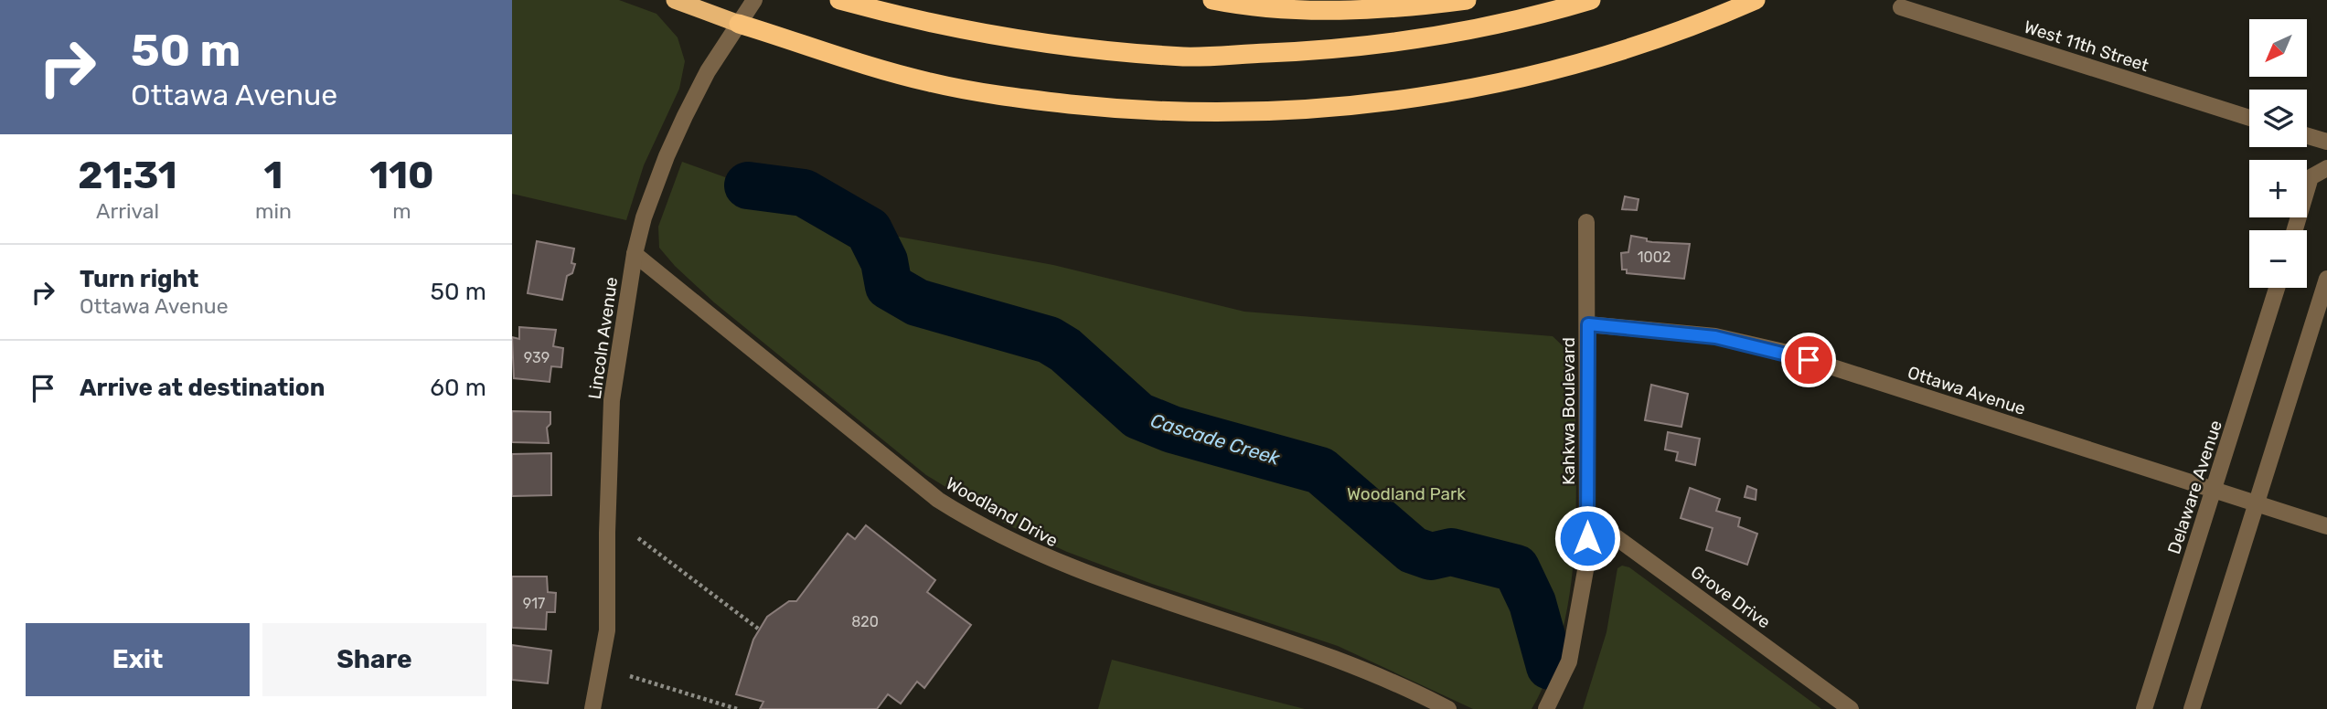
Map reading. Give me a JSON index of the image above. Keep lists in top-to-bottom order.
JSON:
{
  "streets": {
    "street": [
      "West 11th Street",
      "Lincoln Avenue",
      "Ottawa Avenue",
      "Kahkwa Boulevard",
      "Delaware Avenue",
      "Woodland Drive",
      "Grove Drive"
    ]
  },
  "crossings": [
    ["Lincoln Avenue", "Woodland Drive"],
    ["Ottawa Avenue", "Kahkwa Boulevard"],
    ["Ottawa Avenue", "Delaware Avenue"],
    ["Kahkwa Boulevard", "Grove Drive"]
  ],
  "water": ["Cascade Creek"],
  "parks": ["Woodland Park"],
  "house_numbers": [
    "1002",
    "939",
    "917",
    "820"
  ],
  "north": "bottom left",
  "page": {
    "turn": ["50 m", "Ottawa Avenue"],
    "map_buttons": ["+", "−"],
    "eta": [
      "21:31",
      "Arrival",
      "1",
      "min",
      "110",
      "m"
    ],
    "list": [
      {
        "name": "Turn right",
        "note": "Ottawa Avenue",
        "value": "50 m"
      },
      {
        "name": "Arrive at destination",
        "value": "60 m"
      }
    ],
    "buttons": ["Exit", "Share"]
  }
}
